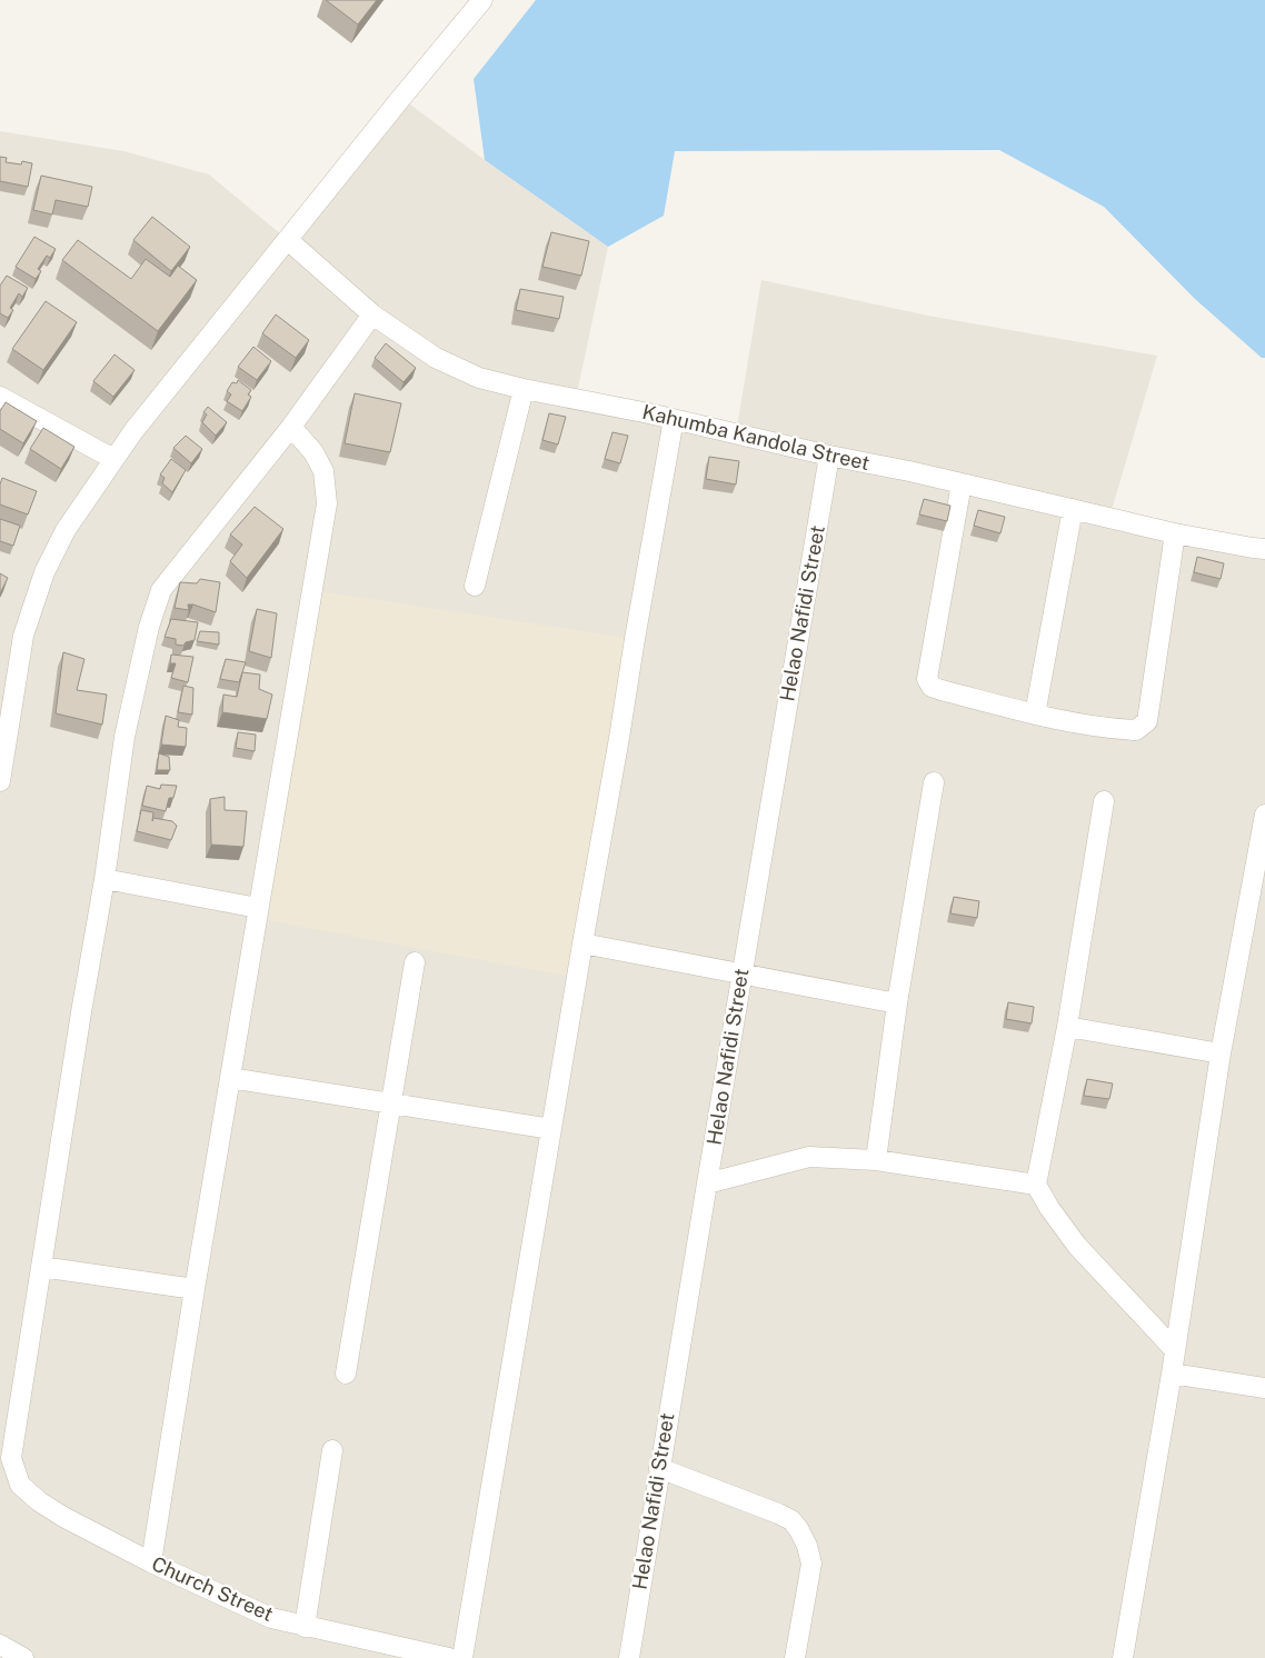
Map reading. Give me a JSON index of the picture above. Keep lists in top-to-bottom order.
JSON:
{
  "streets": {
    "street": ["Kahumba Kandola Street", "Helao Nafidi Street", "Church Street"]
  },
  "crossings": [
    ["Kahumba Kandola Street", "Helao Nafidi Street"]
  ]
}
